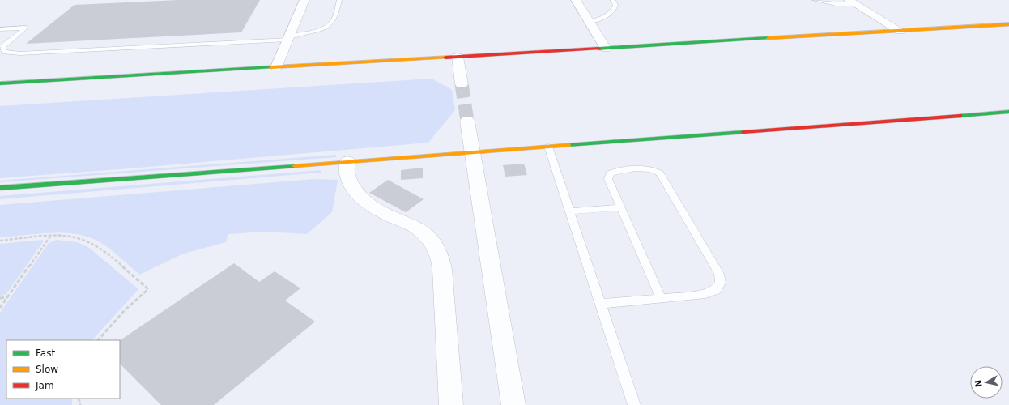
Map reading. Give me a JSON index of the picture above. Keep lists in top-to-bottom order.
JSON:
{
  "legend": ["Fast", "Slow", "Jam"],
  "north": "left"
}
